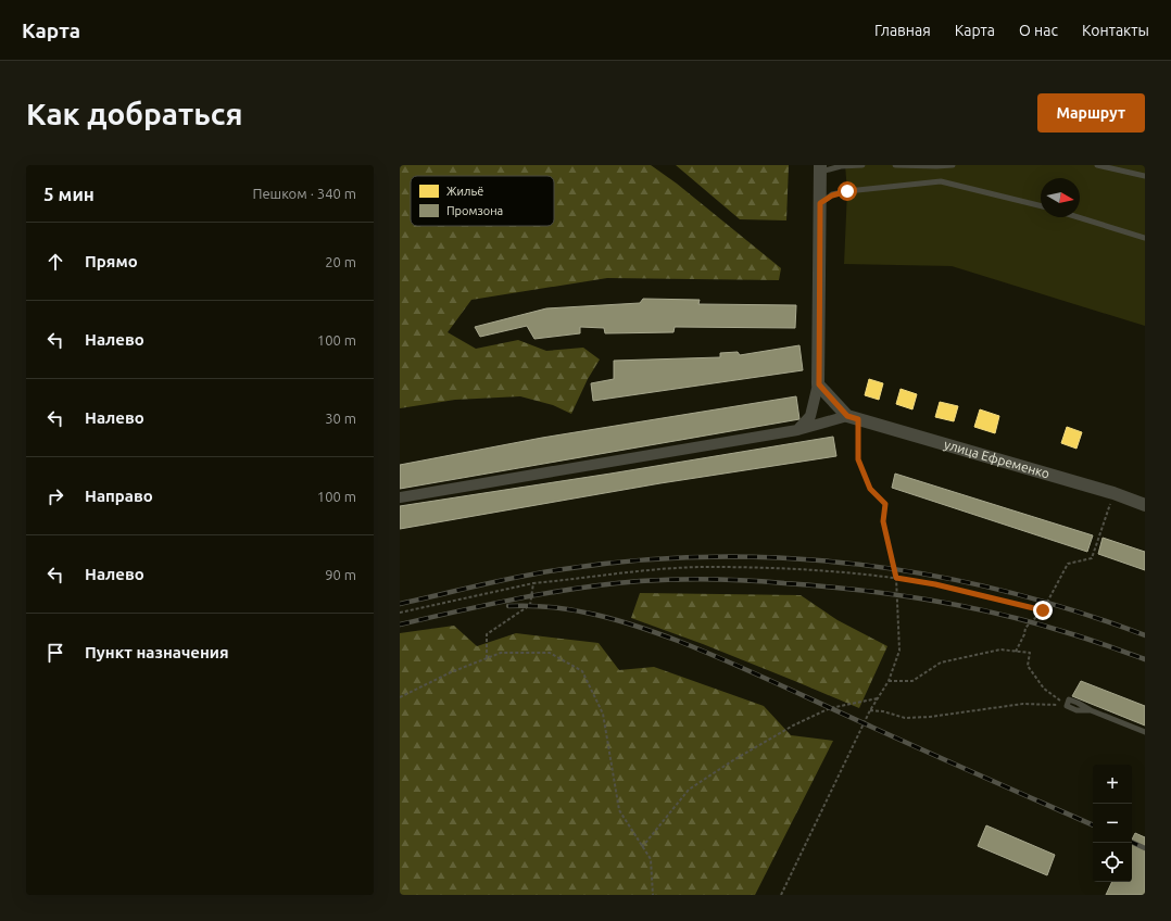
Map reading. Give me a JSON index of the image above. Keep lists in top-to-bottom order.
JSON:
{
  "streets": {
    "street": ["улица Ефременко"]
  },
  "legend": ["Жильё", "Промзона"],
  "north": "right",
  "page": {
    "header": "Карта",
    "nav": [
      "Главная",
      "Карта",
      "О нас",
      "Контакты"
    ],
    "buttons": "Маршрут",
    "title": "Как добраться",
    "heading": ["5 мин", "Пешком · 340 m"],
    "list": [
      ["Прямо", "20 m"],
      ["Налево", "100 m"],
      ["Налево", "30 m"],
      ["Направо", "100 m"],
      ["Налево", "90 m"],
      "Пункт назначения"
    ],
    "map_buttons": ["+", "−"]
  }
}
